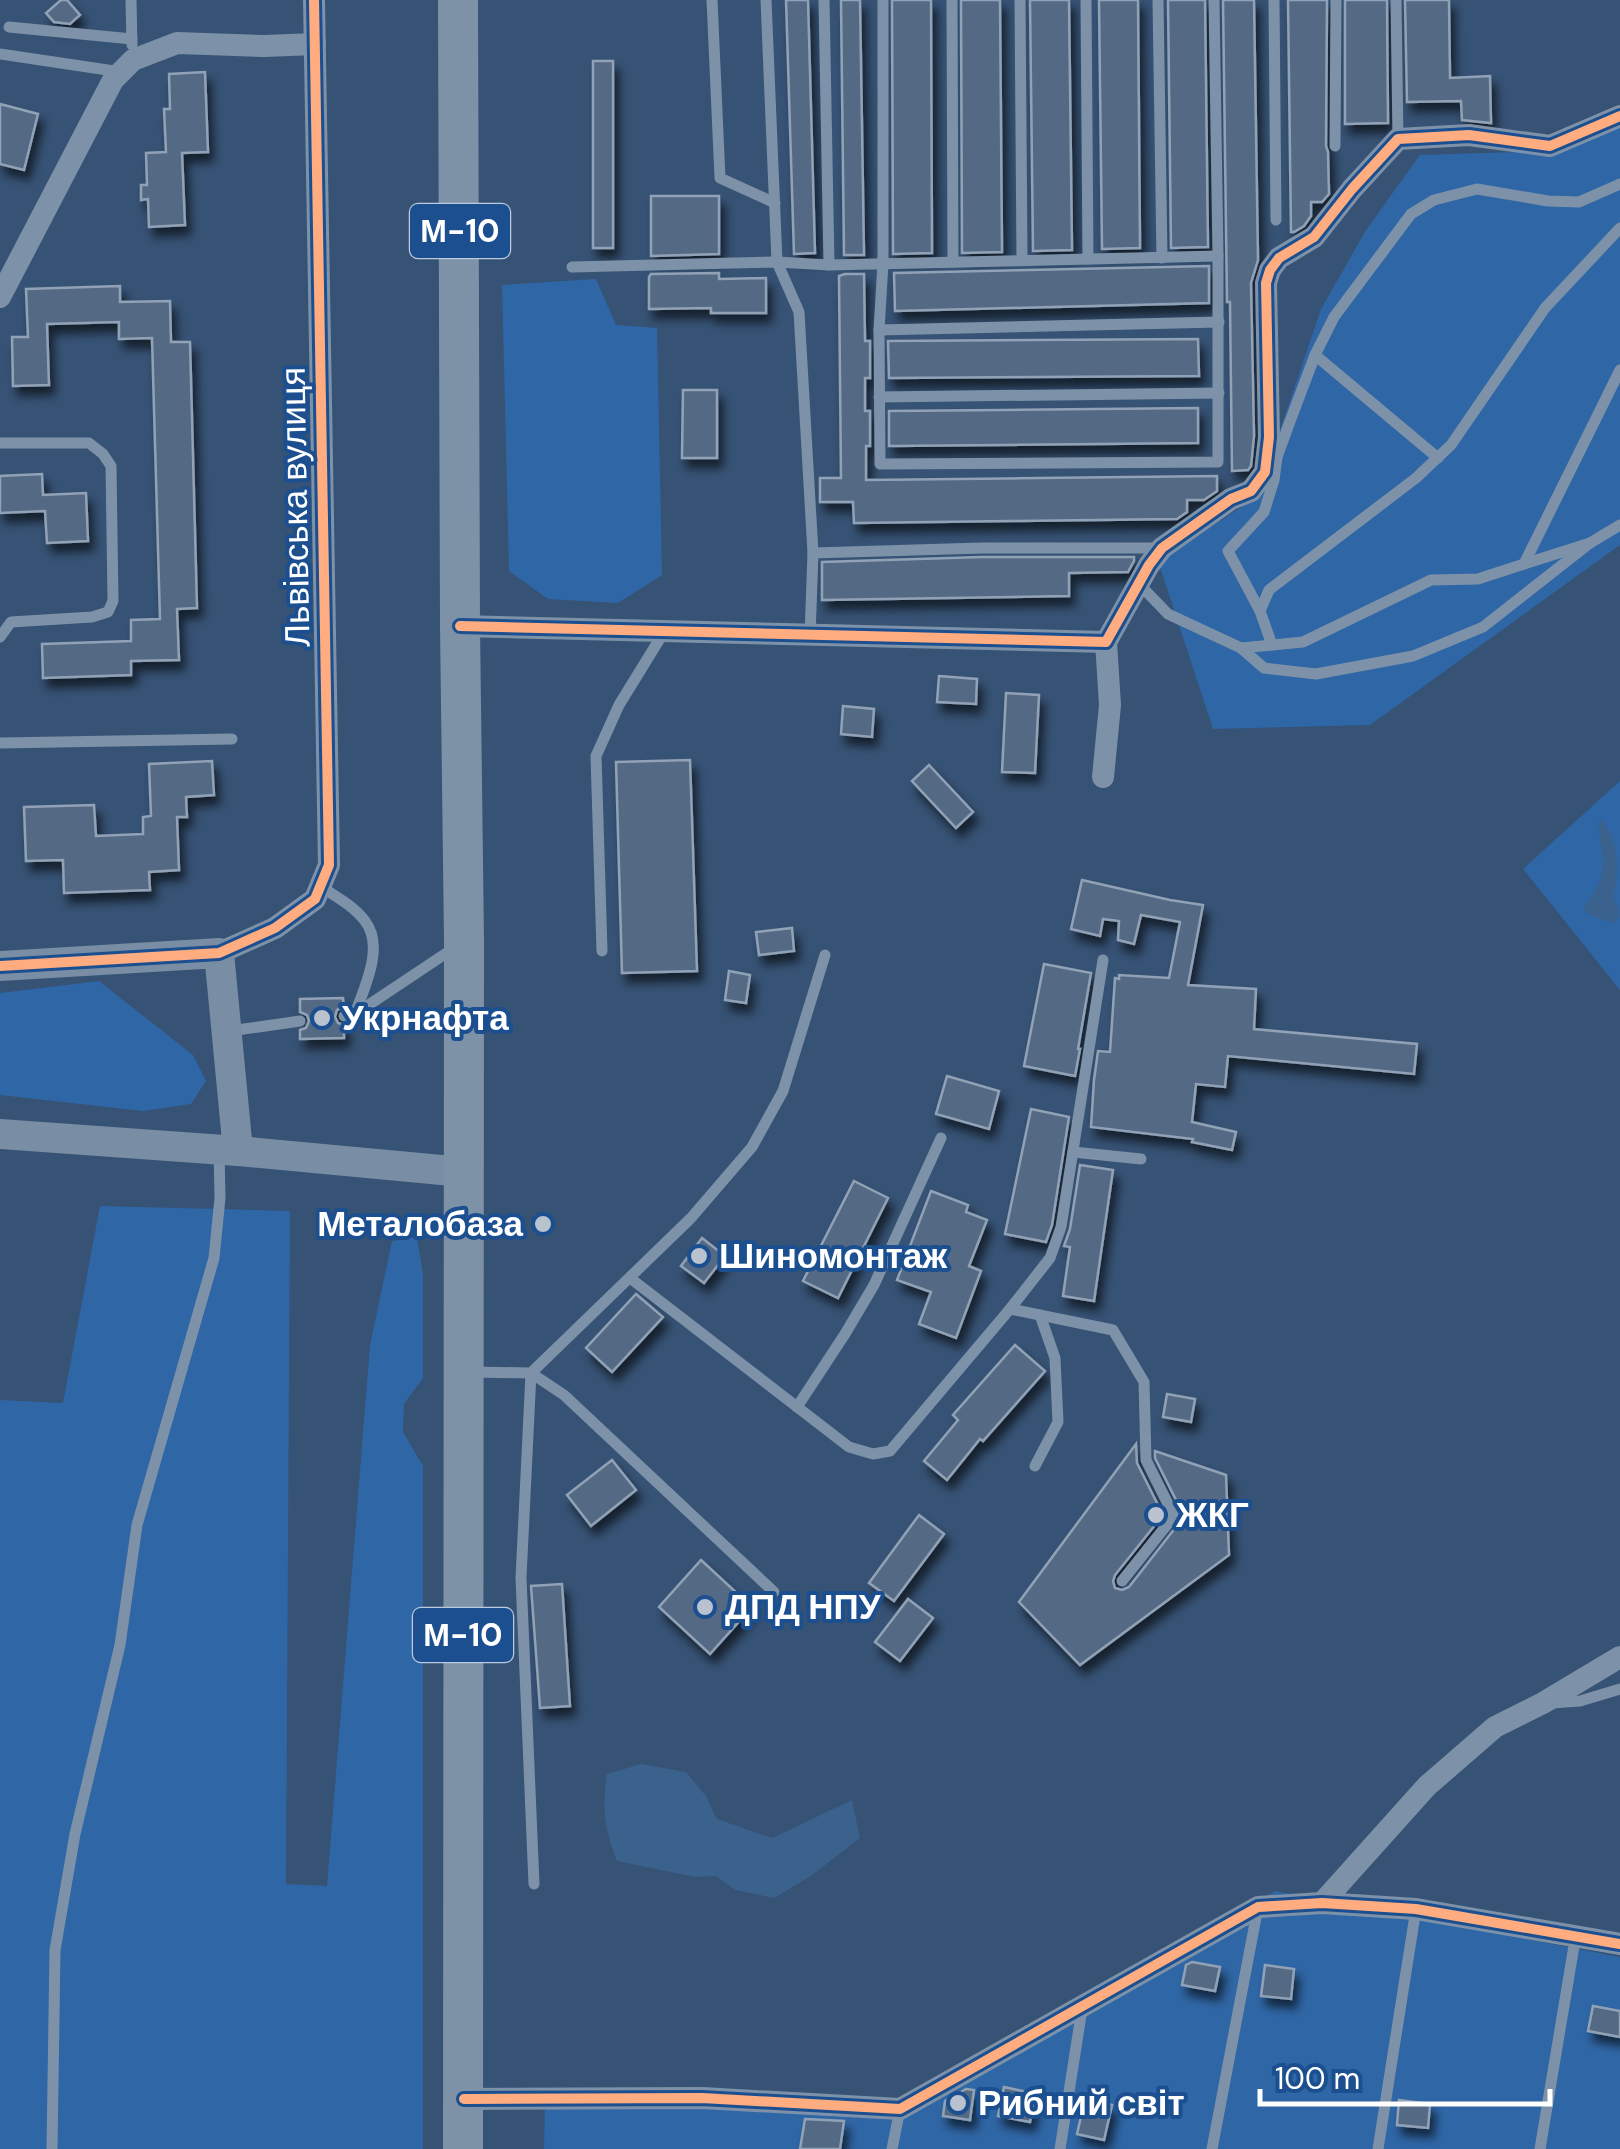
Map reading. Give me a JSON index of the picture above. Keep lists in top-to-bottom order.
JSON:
{
  "streets": {
    "highway": ["М-10"],
    "street": ["Львівська вулиця"]
  },
  "places": [
    "Укрнафта",
    "Металобаза",
    "Шиномонтаж",
    "ЖКГ",
    "ДПД НПУ",
    "Рибний світ"
  ],
  "scale_bar": "100 m"
}
